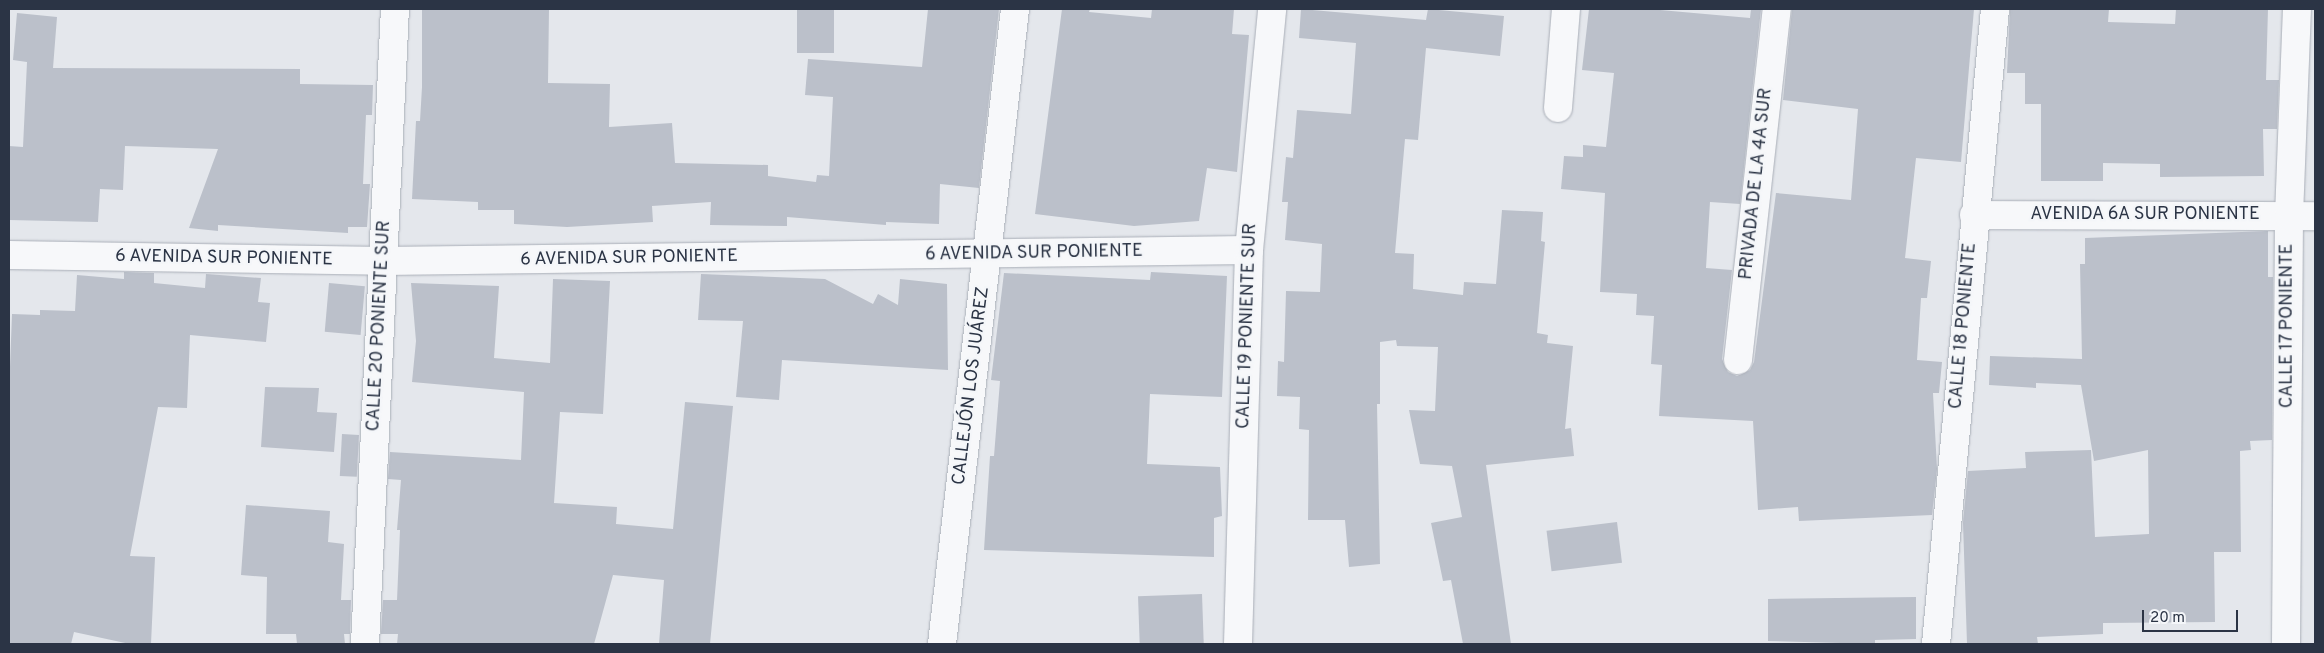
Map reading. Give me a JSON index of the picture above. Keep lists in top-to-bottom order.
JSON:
{
  "streets": {
    "street": [
      "PRIVADA DE LA 4A SUR",
      "AVENIDA 6A SUR PONIENTE",
      "6 AVENIDA SUR PONIENTE",
      "CALLE 20 PONIENTE SUR",
      "CALLE 19 PONIENTE SUR",
      "CALLE 18 PONIENTE",
      "CALLE 17 PONIENTE",
      "CALLEJÓN LOS JUÁREZ"
    ]
  },
  "crossings": [
    ["AVENIDA 6A SUR PONIENTE", "CALLE 18 PONIENTE"],
    ["AVENIDA 6A SUR PONIENTE", "CALLE 17 PONIENTE"],
    ["6 AVENIDA SUR PONIENTE", "CALLE 20 PONIENTE SUR"],
    ["6 AVENIDA SUR PONIENTE", "CALLE 19 PONIENTE SUR"],
    ["6 AVENIDA SUR PONIENTE", "CALLEJÓN LOS JUÁREZ"]
  ],
  "scale_bar": "20 m"
}
